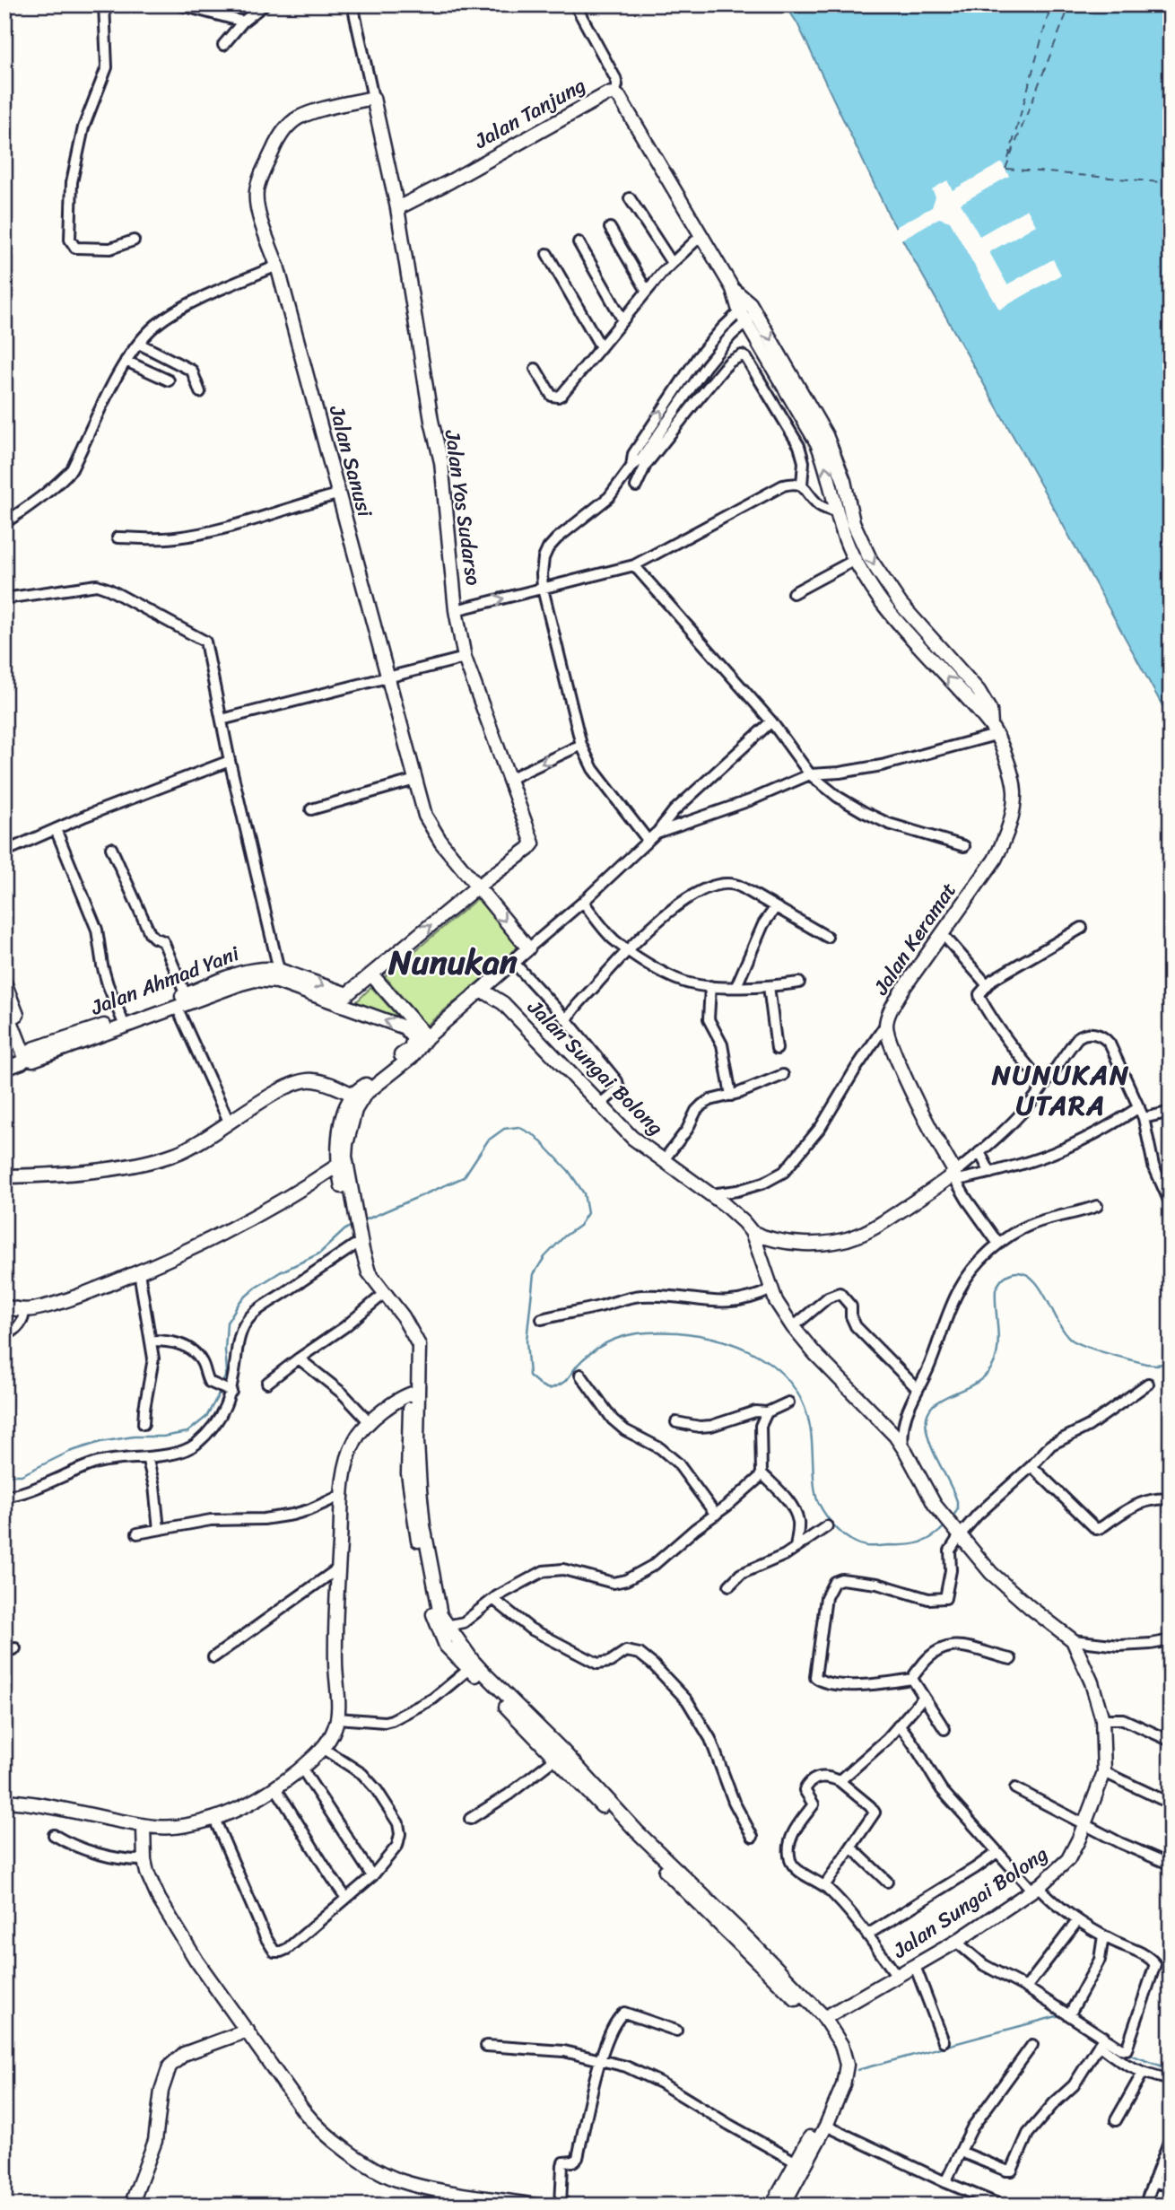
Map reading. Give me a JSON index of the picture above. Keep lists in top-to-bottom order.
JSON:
{
  "streets": {
    "street": [
      "Jalan Tanjung",
      "Jalan Sanusi",
      "Jalan Yos Sudarso",
      "Jalan Keramat",
      "Jalan Ahmad Yani",
      "Jalan Sungai Bolong"
    ]
  },
  "crossings": [
    ["Jalan Tanjung", "Jalan Yos Sudarso"],
    ["Jalan Sanusi", "Jalan Yos Sudarso"]
  ],
  "districts": ["Nunukan", "NUNUKAN UTARA"]
}
